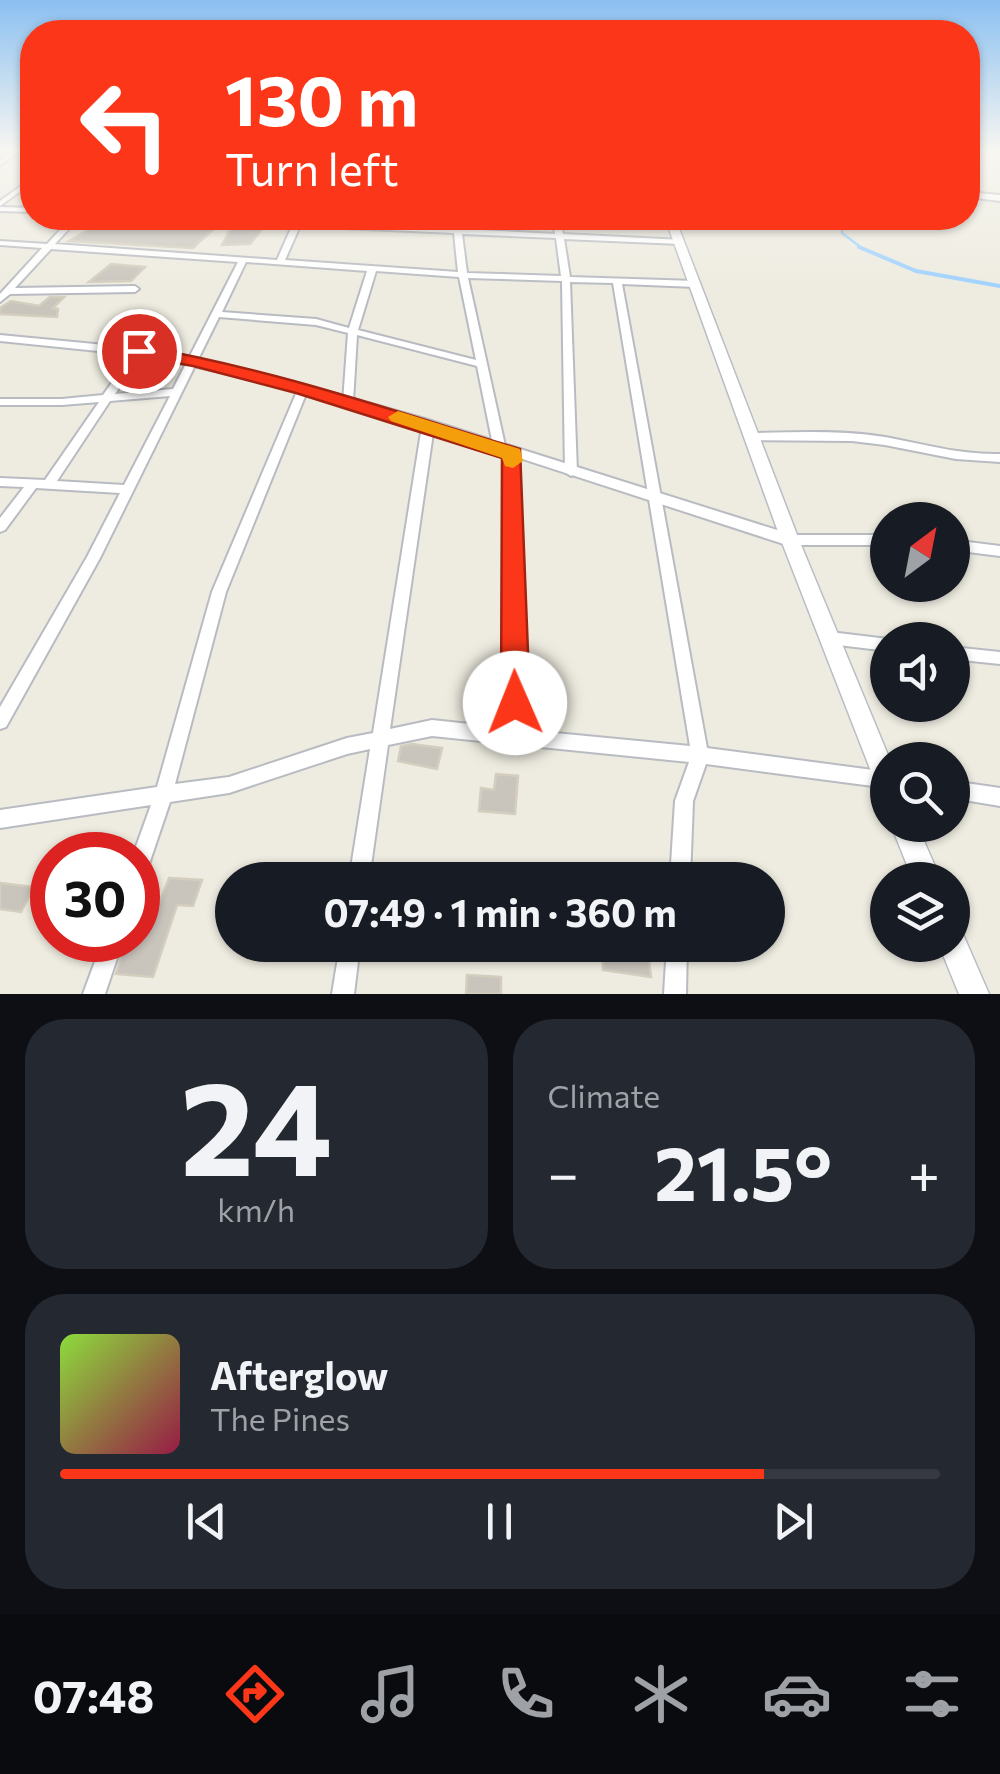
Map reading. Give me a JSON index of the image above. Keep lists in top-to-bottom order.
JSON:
{
  "north": "top right",
  "page": {
    "turn": ["130 m", "Turn left"],
    "limit": "30",
    "trip": "07:49 · 1 min · 360 m",
    "tile": [
      ["24", "km/h"],
      "Climate"
    ],
    "heat": ["−", "21.5°", "+"],
    "song": ["Afterglow", "The Pines"],
    "tabs": "07:48"
  }
}
